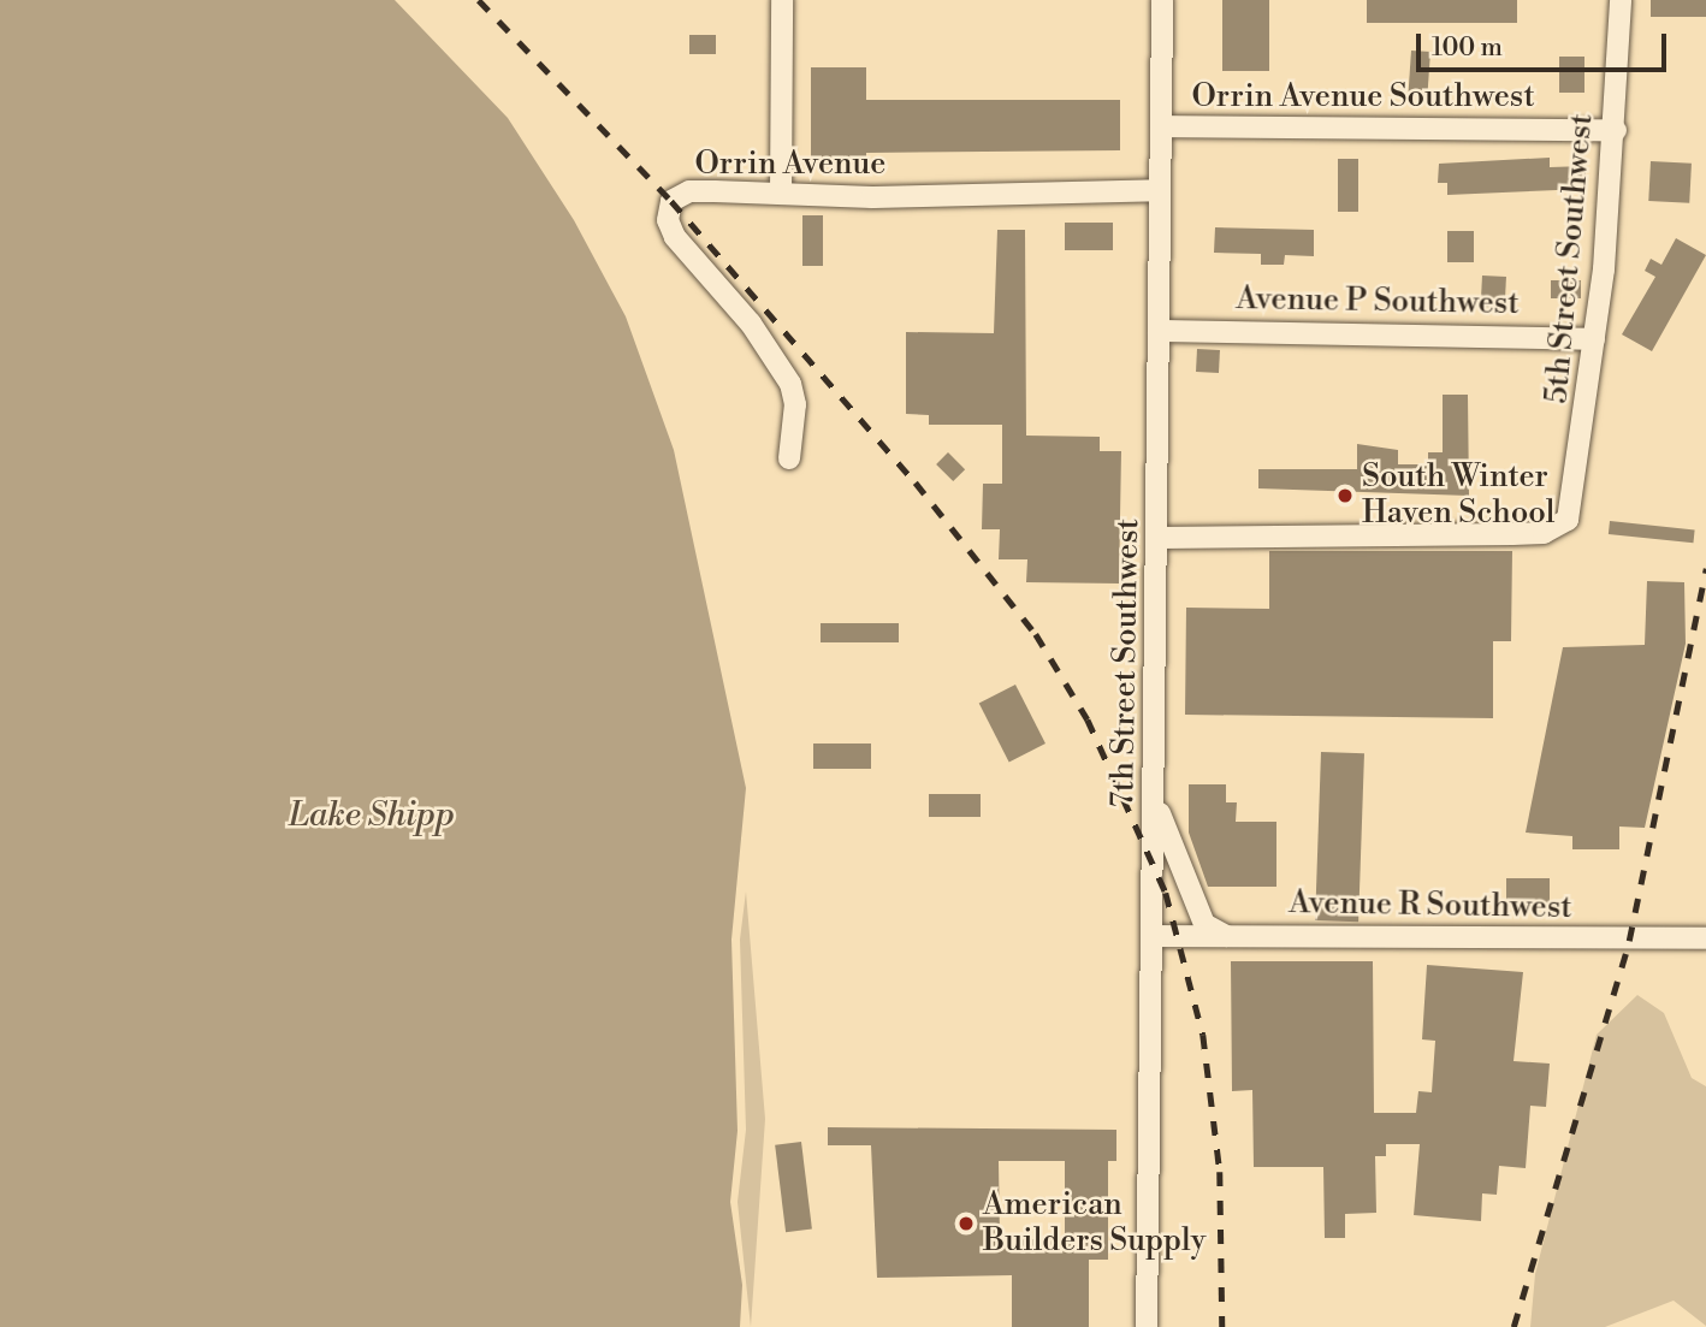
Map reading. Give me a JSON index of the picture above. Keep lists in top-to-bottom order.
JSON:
{
  "streets": {
    "street": [
      "Orrin Avenue Southwest",
      "Orrin Avenue",
      "5th Street Southwest",
      "Avenue P Southwest",
      "7th Street Southwest",
      "Avenue R Southwest"
    ]
  },
  "crossings": [
    ["Orrin Avenue Southwest", "5th Street Southwest"],
    ["Orrin Avenue Southwest", "7th Street Southwest"],
    ["Orrin Avenue", "7th Street Southwest"],
    ["5th Street Southwest", "Avenue P Southwest"],
    ["5th Street Southwest", "7th Street Southwest"],
    ["Avenue P Southwest", "7th Street Southwest"],
    ["7th Street Southwest", "Avenue R Southwest"]
  ],
  "water": ["Lake Shipp"],
  "places": ["South Winter Haven School", "American Builders Supply"],
  "scale_bar": "100 m"
}
